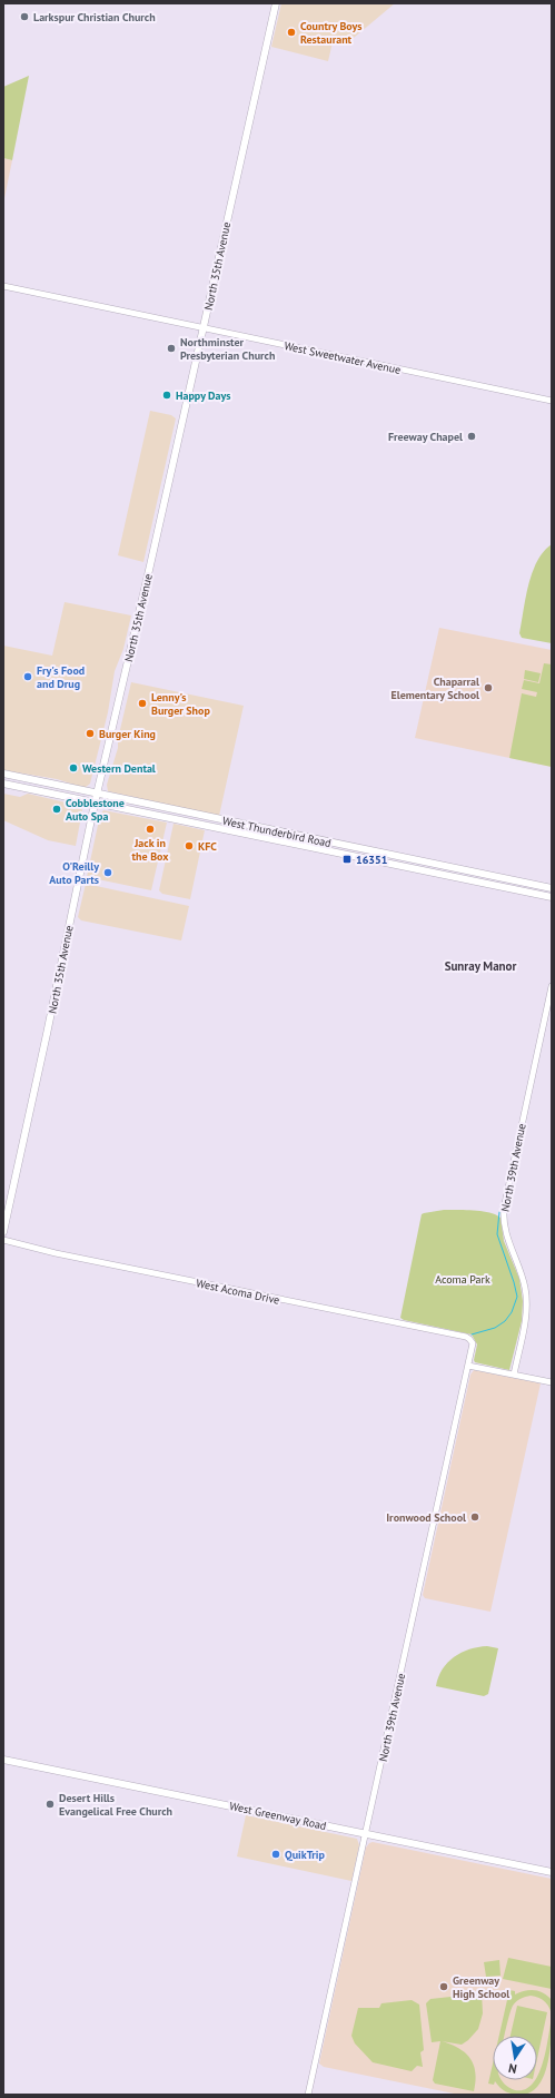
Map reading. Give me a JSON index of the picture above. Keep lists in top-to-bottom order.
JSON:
{
  "streets": {
    "main road": ["North 35th Avenue", "West Thunderbird Road", "West Greenway Road"],
    "street": ["West Sweetwater Avenue", "North 39th Avenue", "West Acoma Drive"]
  },
  "crossings": [
    ["North 35th Avenue", "West Sweetwater Avenue"],
    ["North 35th Avenue", "West Thunderbird Road"],
    ["North 39th Avenue", "West Acoma Drive"],
    ["North 39th Avenue", "West Greenway Road"]
  ],
  "districts": ["Sunray Manor"],
  "parks": ["Acoma Park"],
  "places": {
    "other": [
      "Larkspur Christian Church",
      "Country Boys Restaurant",
      "Northminster Presbyterian Church",
      "Happy Days",
      "Freeway Chapel",
      "Fry's Food and Drug",
      "Chaparral Elementary School",
      "Lenny's Burger Shop",
      "Burger King",
      "Western Dental",
      "Cobblestone Auto Spa",
      "Jack in the Box",
      "KFC",
      "O'Reilly Auto Parts",
      "Ironwood School",
      "Desert Hills Evangelical Free Church",
      "QuikTrip",
      "Greenway High School"
    ],
    "transit": ["16351"]
  },
  "north": "bottom"
}
